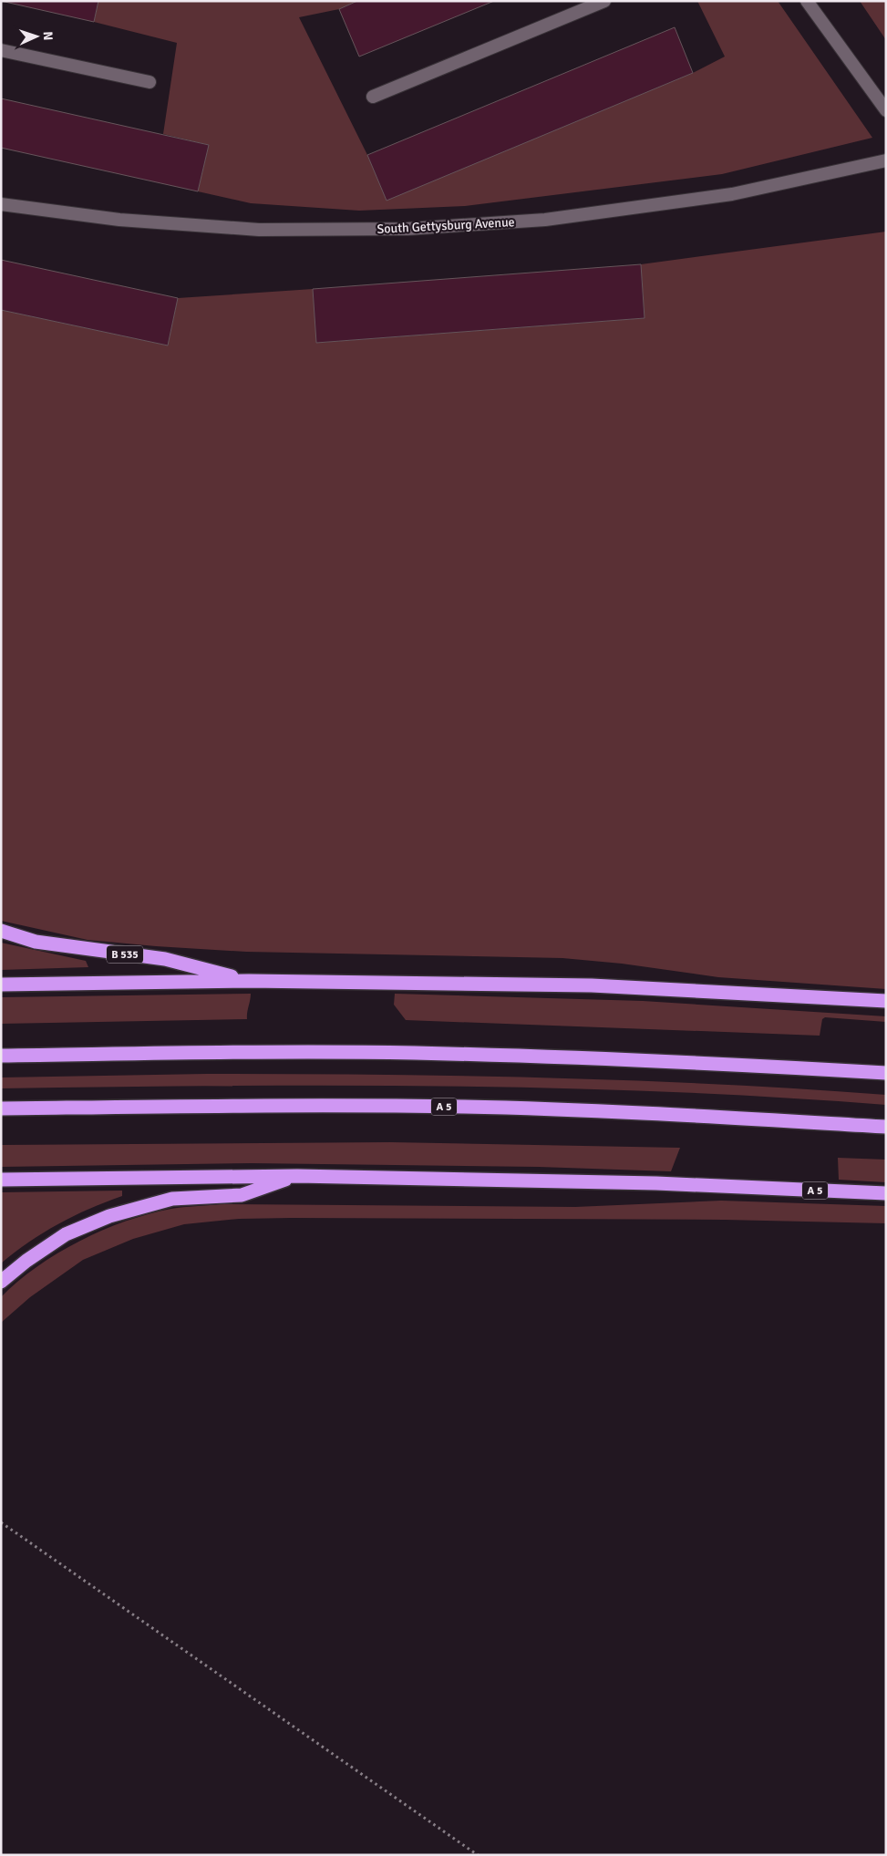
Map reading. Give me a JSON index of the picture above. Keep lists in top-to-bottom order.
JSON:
{
  "streets": {
    "highway": ["B 535", "A 5"],
    "street": ["South Gettysburg Avenue"]
  },
  "north": "right"
}
